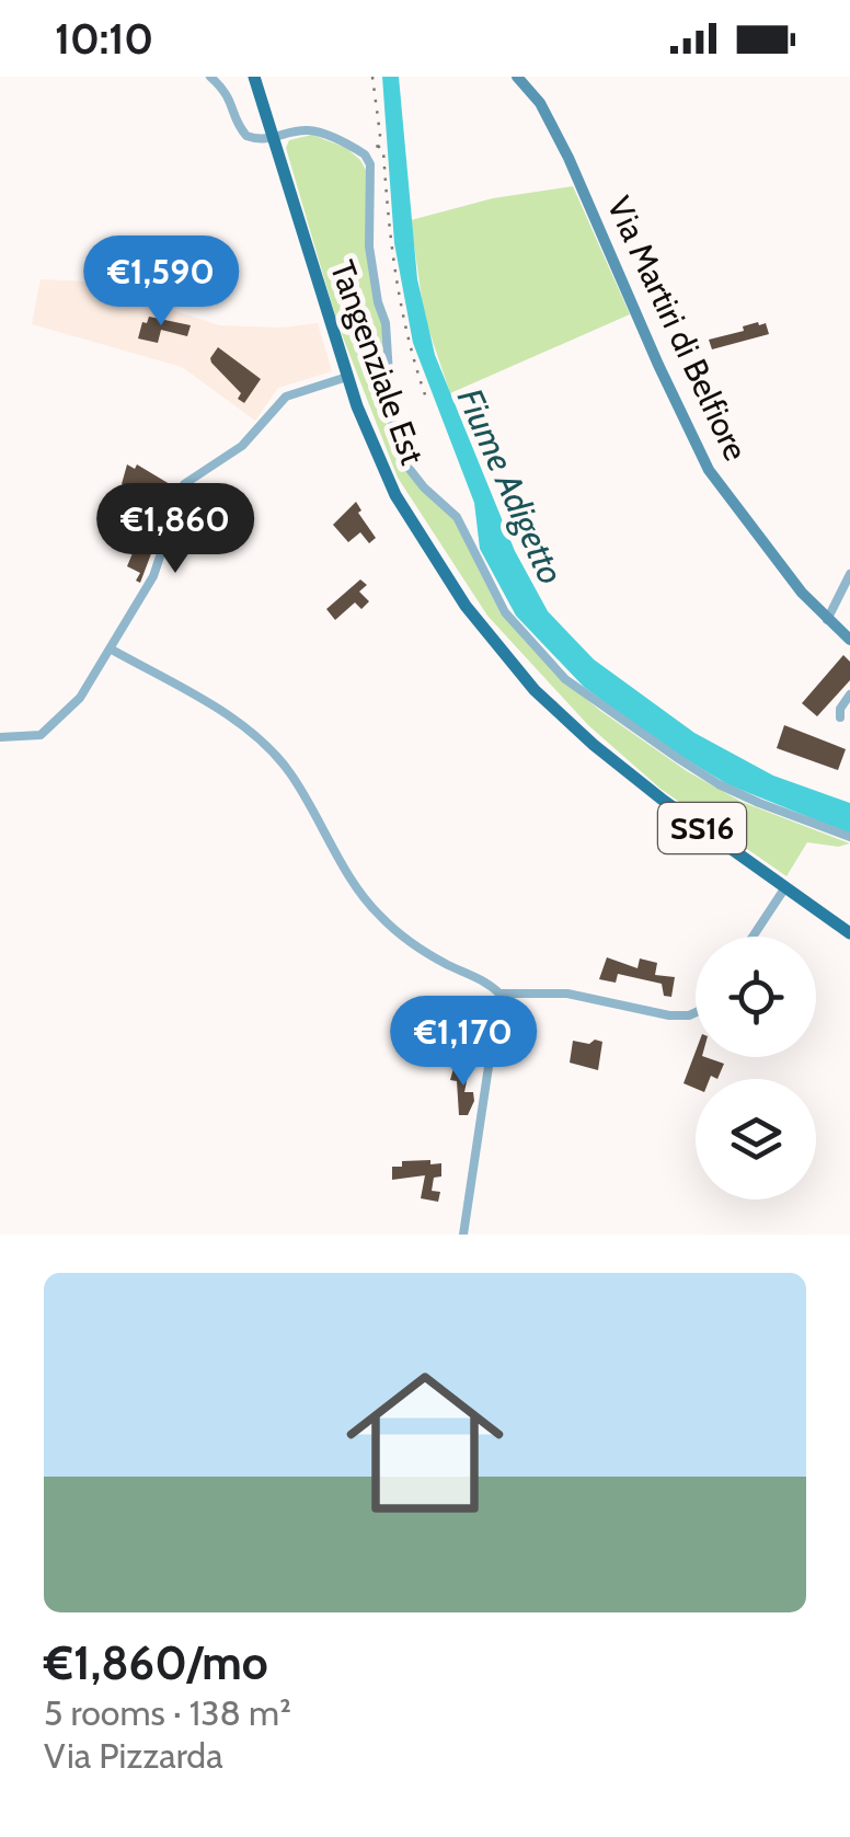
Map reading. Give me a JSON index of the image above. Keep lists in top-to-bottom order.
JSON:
{
  "streets": {
    "main road": ["Tangenziale Est", "SS16"],
    "street": ["Via Martiri di Belfiore"]
  },
  "water": ["Fiume Adigetto"],
  "page": {
    "status": "10:10",
    "price": ["€1,590", "€1,860", "€1,170"],
    "list": [
      {
        "name": "€1,860/mo",
        "note": "5 rooms · 138 m² · Via Pizzarda"
      }
    ]
  }
}
